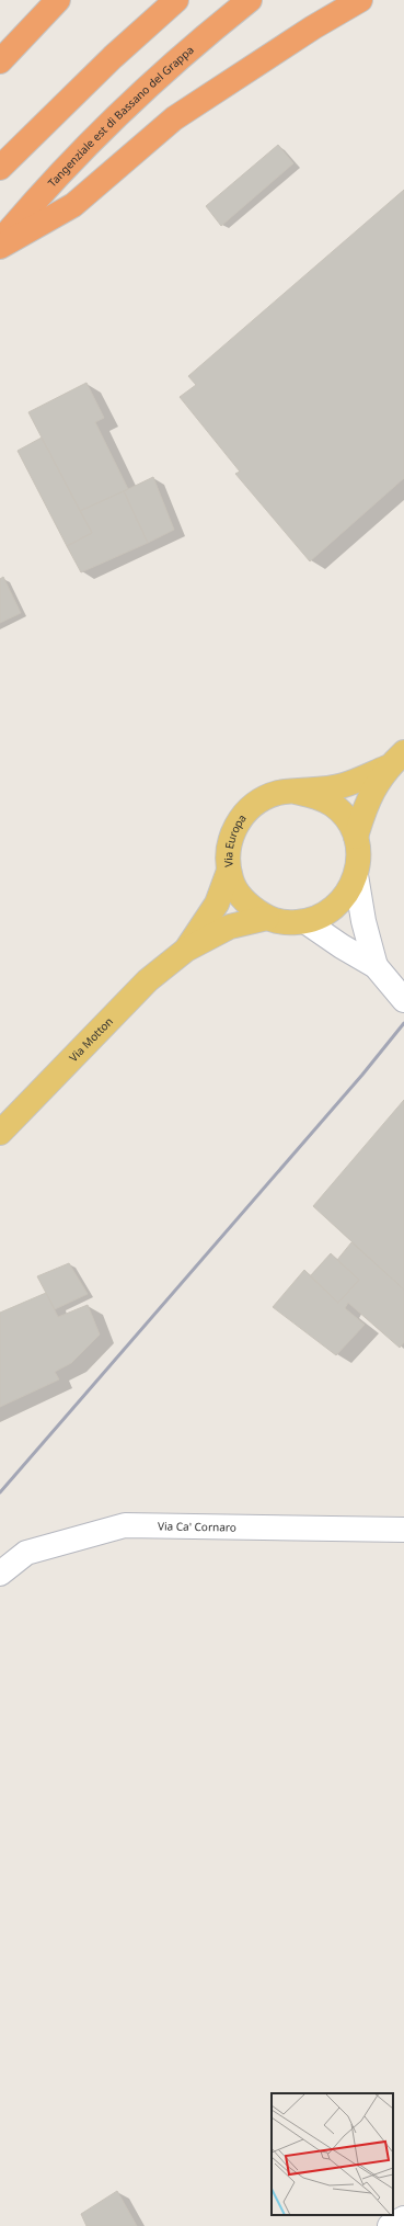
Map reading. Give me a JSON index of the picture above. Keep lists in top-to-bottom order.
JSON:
{
  "streets": {
    "highway": ["Tangenziale est di Bassano del Grappa"],
    "main road": ["Via Europa", "Via Motton"],
    "street": ["Via Ca' Cornaro"]
  },
  "crossings": [
    ["Via Europa", "Via Motton"]
  ]
}
